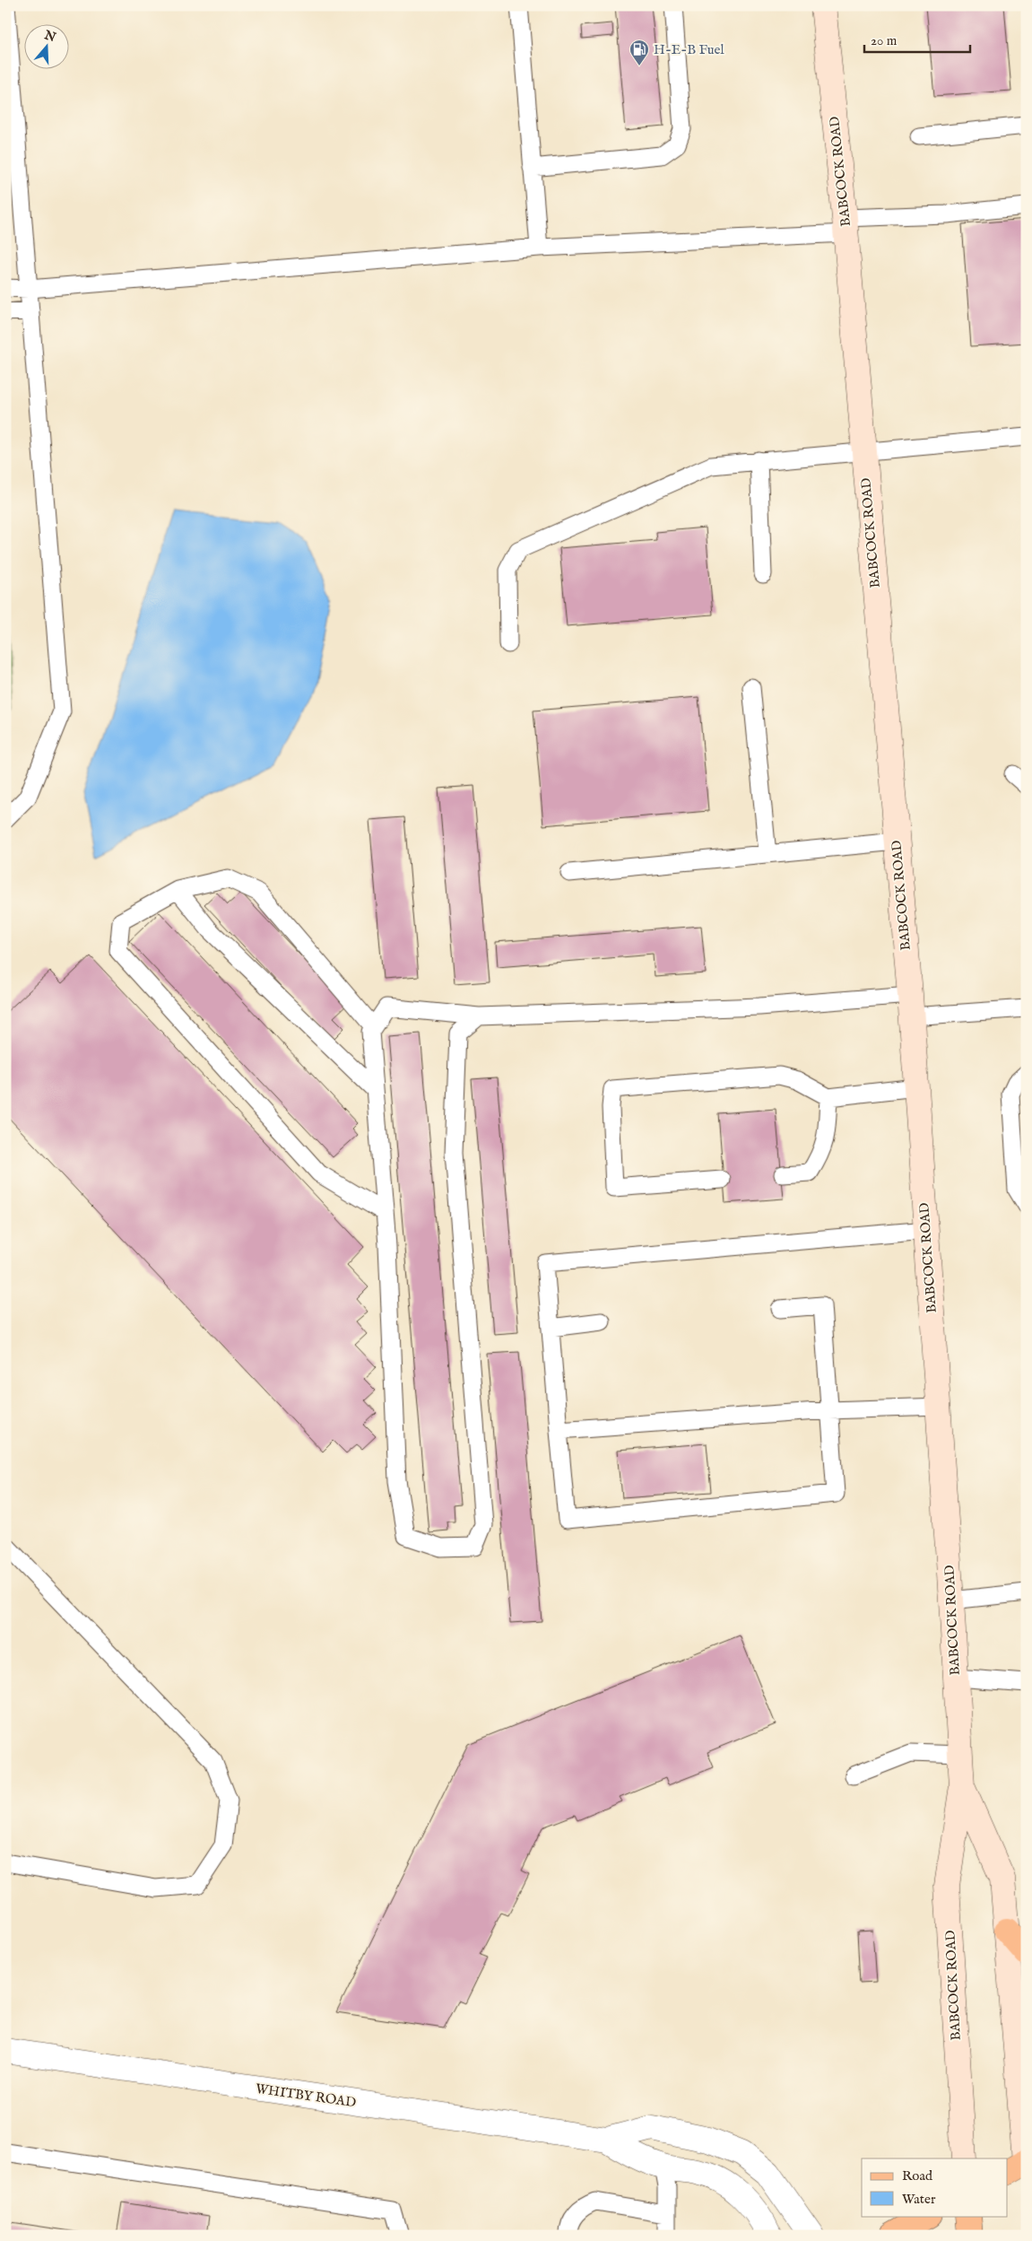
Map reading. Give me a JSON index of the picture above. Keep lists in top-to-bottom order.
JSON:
{
  "streets": {
    "main road": ["BABCOCK ROAD"],
    "street": ["WHITBY ROAD"]
  },
  "places": {
    "fuel station": ["H-E-B Fuel"]
  },
  "legend": ["Road", "Water"],
  "scale_bar": "20 m",
  "north": "top"
}
